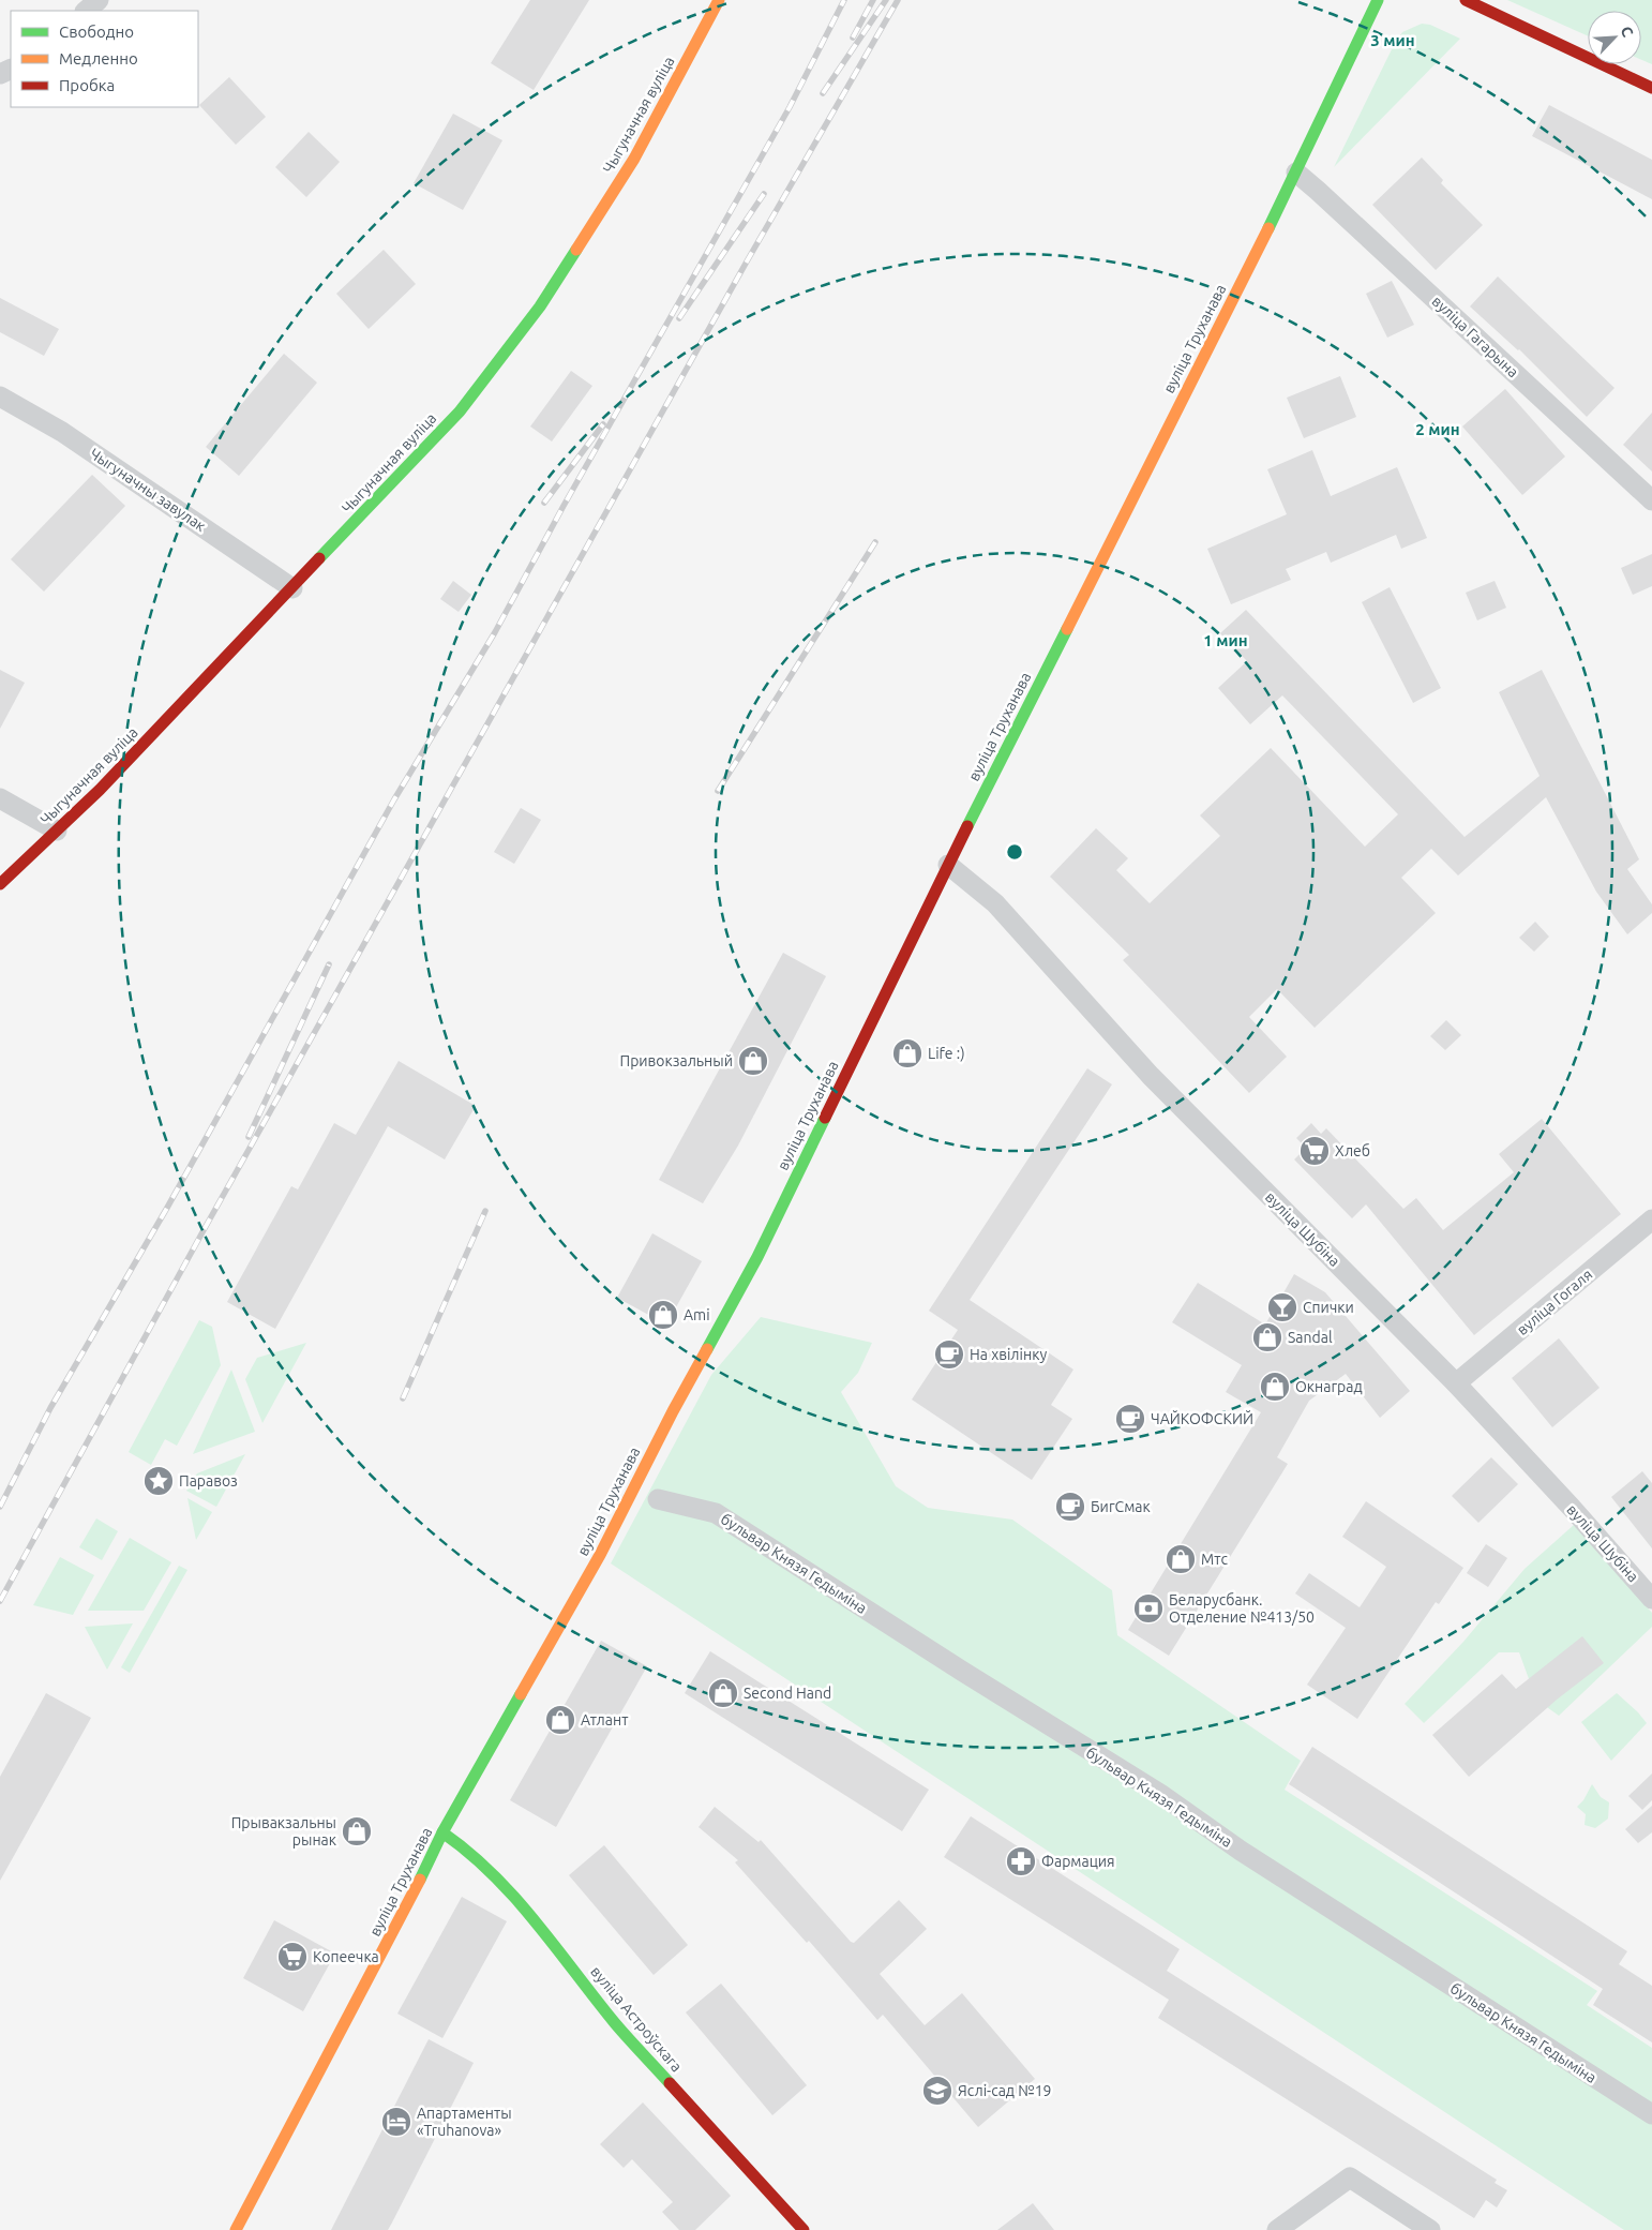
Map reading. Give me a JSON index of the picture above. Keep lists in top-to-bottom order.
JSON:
{
  "streets": {
    "main road": ["Чыгуначная вуліца", "вуліца Труханава", "вуліца Астроўскага"],
    "street": [
      "вуліца Гагарына",
      "Чыгуначны завулак",
      "вуліца Шубіна",
      "вуліца Гогаля",
      "бульвар Князя Гедыміна"
    ]
  },
  "crossings": [
    ["Чыгуначная вуліца", "Чыгуначны завулак"],
    ["вуліца Гагарына", "вуліца Труханава"],
    ["вуліца Труханава", "вуліца Шубіна"],
    ["вуліца Труханава", "вуліца Астроўскага"],
    ["вуліца Шубіна", "вуліца Гогаля"]
  ],
  "places": {
    "shop": [
      "Life :)",
      "Привокзальный",
      "Ami",
      "Sandal",
      "Окнаград",
      "Мтс",
      "Second Hand",
      "Атлант",
      "Прывакзальны рынак"
    ],
    "supermarket": ["Хлеб", "Копеечка"],
    "bar": ["Спички"],
    "cafe": ["На хвілінку", "ЧАЙКОФСКИЙ", "БигСмак"],
    "place": ["Паравоз"],
    "bank": ["Беларусбанк. Отделение №413/50"],
    "pharmacy": ["Фармация"],
    "school or university": ["Яслі-сад №19"],
    "hotel": ["Апартаменты «Truhanova»"]
  },
  "legend": ["Свободно", "Медленно", "Пробка"],
  "north": "top right",
  "rings": ["3 мин", "2 мин", "1 мин"]
}
